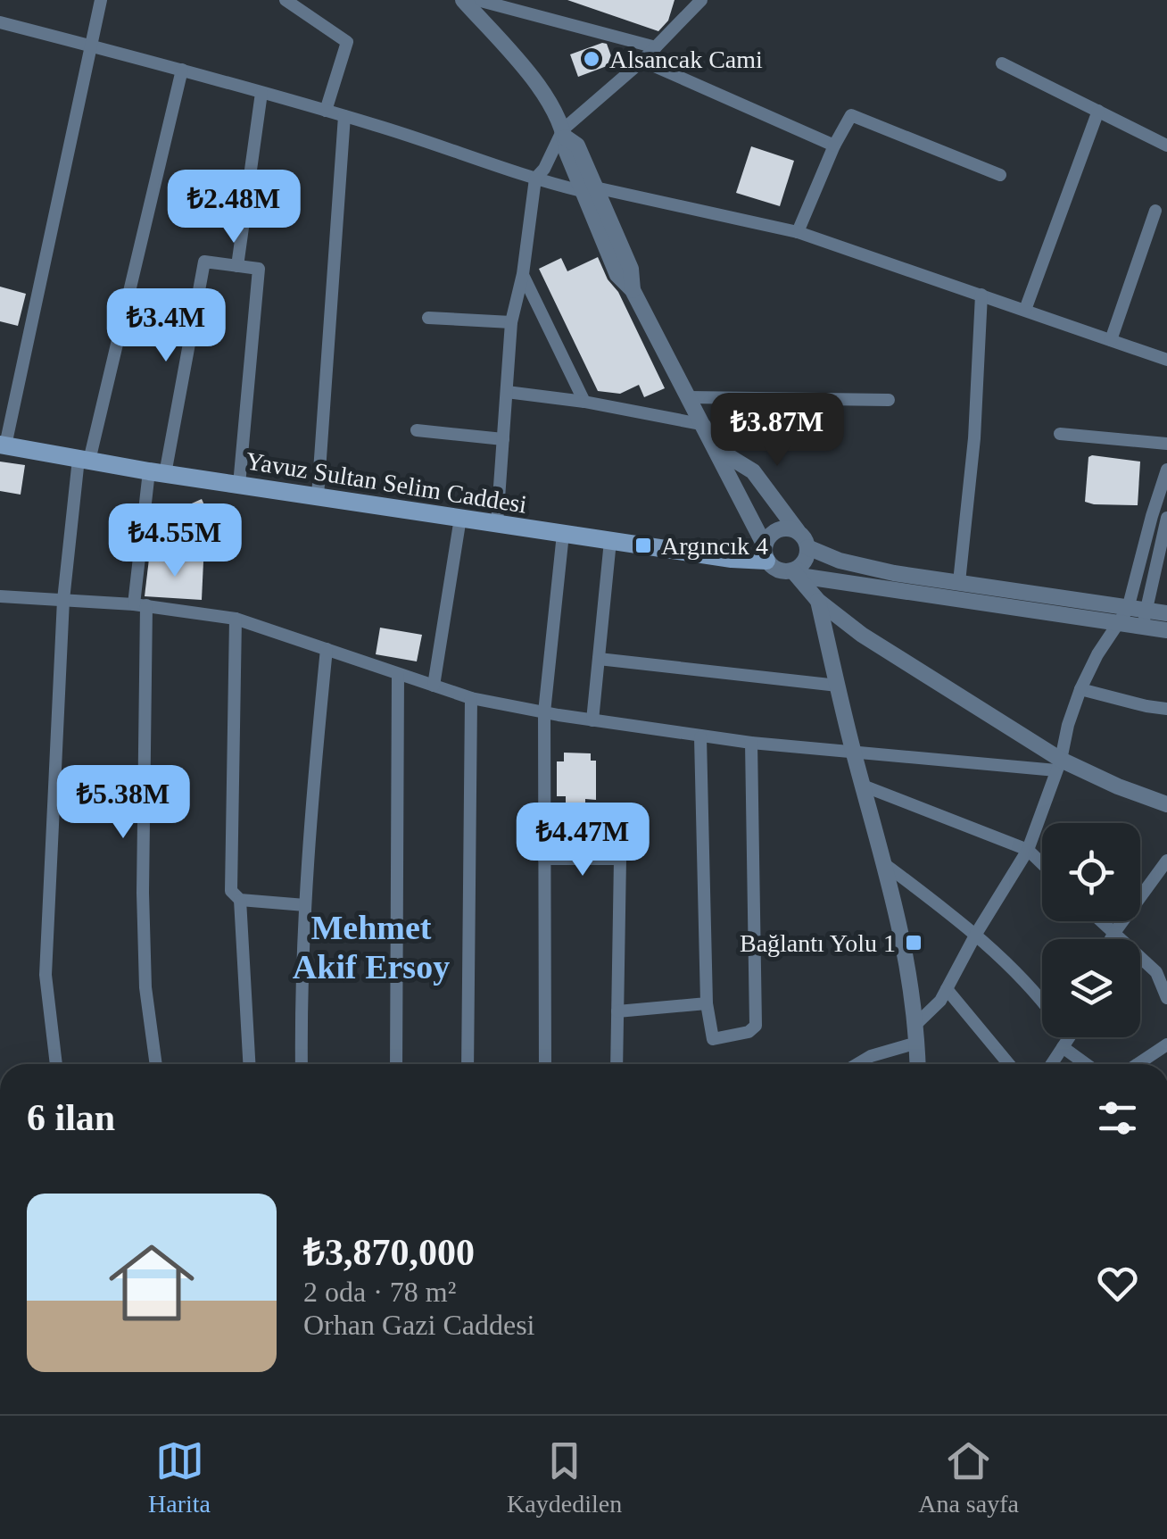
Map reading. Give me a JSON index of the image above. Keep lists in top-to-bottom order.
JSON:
{
  "streets": {
    "main road": ["Yavuz Sultan Selim Caddesi"]
  },
  "districts": ["Mehmet Akif Ersoy"],
  "places": {
    "other": ["Alsancak Cami"],
    "transit": ["Argıncık 4", "Bağlantı Yolu 1"]
  },
  "page": {
    "price": [
      "₺2.48M",
      "₺3.4M",
      "₺3.87M",
      "₺4.55M",
      "₺5.38M",
      "₺4.47M"
    ],
    "heading": "6 ilan",
    "list": [
      {
        "name": "₺3,870,000",
        "note": "2 oda · 78 m² · Orhan Gazi Caddesi"
      }
    ],
    "tabs": ["Harita", "Kaydedilen", "Ana sayfa"]
  }
}
